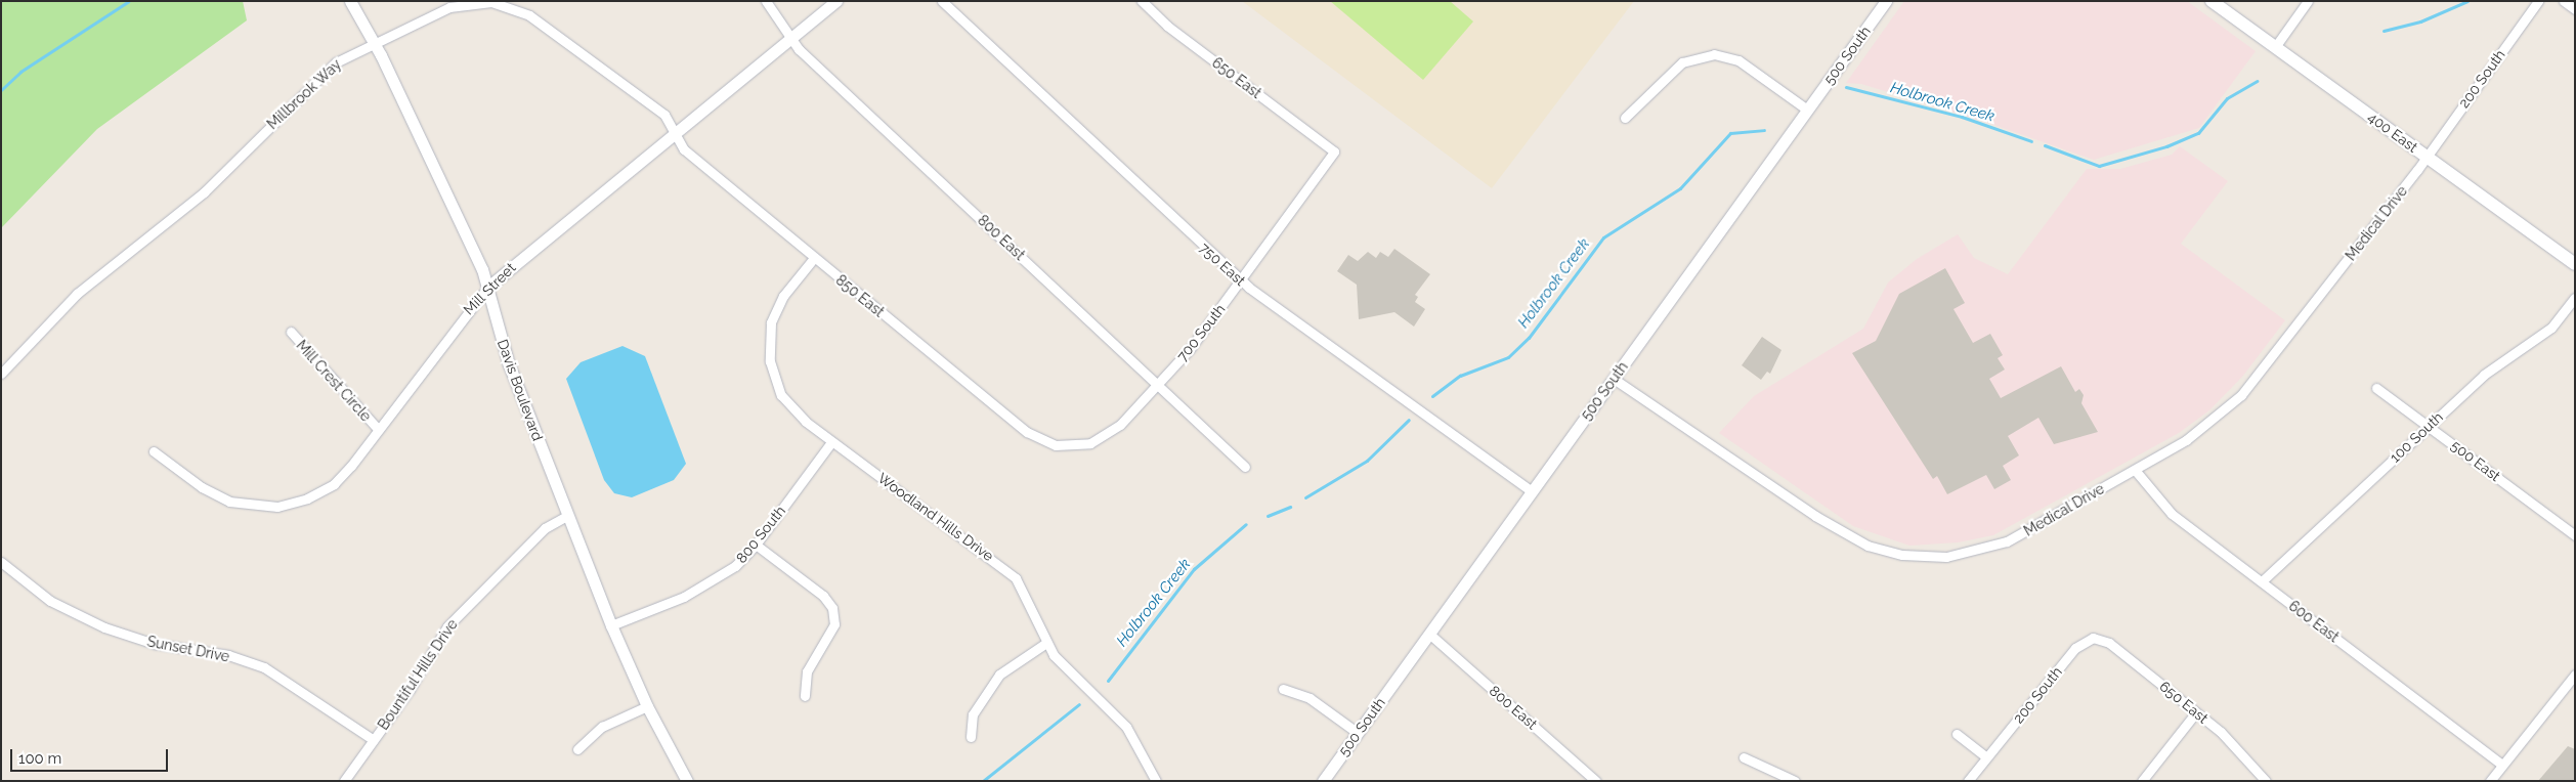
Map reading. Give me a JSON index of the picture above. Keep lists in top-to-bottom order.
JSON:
{
  "streets": {
    "main road": ["400 East"],
    "street": [
      "500 South",
      "650 East",
      "200 South",
      "Millbrook Way",
      "Medical Drive",
      "800 East",
      "750 East",
      "Mill Street",
      "850 East",
      "700 South",
      "Mill Crest Circle",
      "Davis Boulevard",
      "100 South",
      "500 East",
      "Woodland Hills Drive",
      "800 South",
      "600 East",
      "Sunset Drive",
      "Bountiful Hills Drive"
    ]
  },
  "crossings": [
    ["500 South", "Medical Drive"],
    ["500 South", "800 East"],
    ["500 South", "750 East"],
    ["650 East", "200 South"],
    ["650 East", "700 South"],
    ["200 South", "400 East"],
    ["200 South", "Medical Drive"],
    ["Millbrook Way", "Mill Street"],
    ["Millbrook Way", "850 East"],
    ["Millbrook Way", "Davis Boulevard"],
    ["400 East", "Medical Drive"],
    ["Medical Drive", "600 East"],
    ["800 East", "Mill Street"],
    ["800 East", "700 South"],
    ["750 East", "700 South"],
    ["Mill Street", "850 East"],
    ["Mill Street", "Mill Crest Circle"],
    ["Mill Street", "Davis Boulevard"],
    ["850 East", "700 South"],
    ["850 East", "Woodland Hills Drive"],
    ["Davis Boulevard", "800 South"],
    ["Davis Boulevard", "Bountiful Hills Drive"],
    ["100 South", "500 East"],
    ["100 South", "600 East"],
    ["Woodland Hills Drive", "800 South"],
    ["Sunset Drive", "Bountiful Hills Drive"]
  ],
  "water": ["Holbrook Creek"],
  "scale_bar": "100 m"
}
